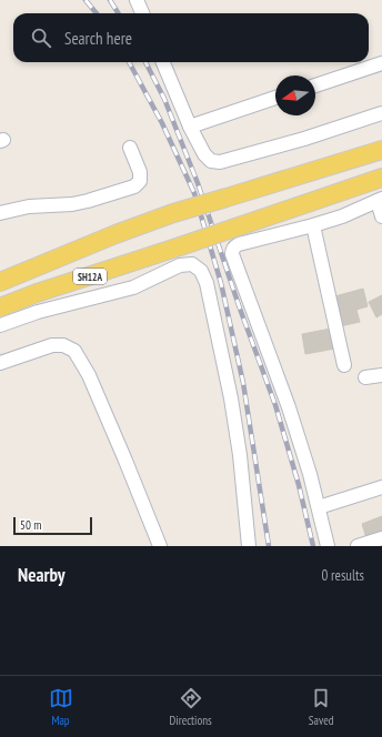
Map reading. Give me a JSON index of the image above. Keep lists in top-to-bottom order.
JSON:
{
  "streets": {
    "main road": ["SH12A"]
  },
  "scale_bar": "50 m",
  "north": "left",
  "page": {
    "search": "Search here",
    "scale": "50 m",
    "heading": ["Nearby", "0 results"],
    "nav": ["Map", "Directions", "Saved"]
  }
}
